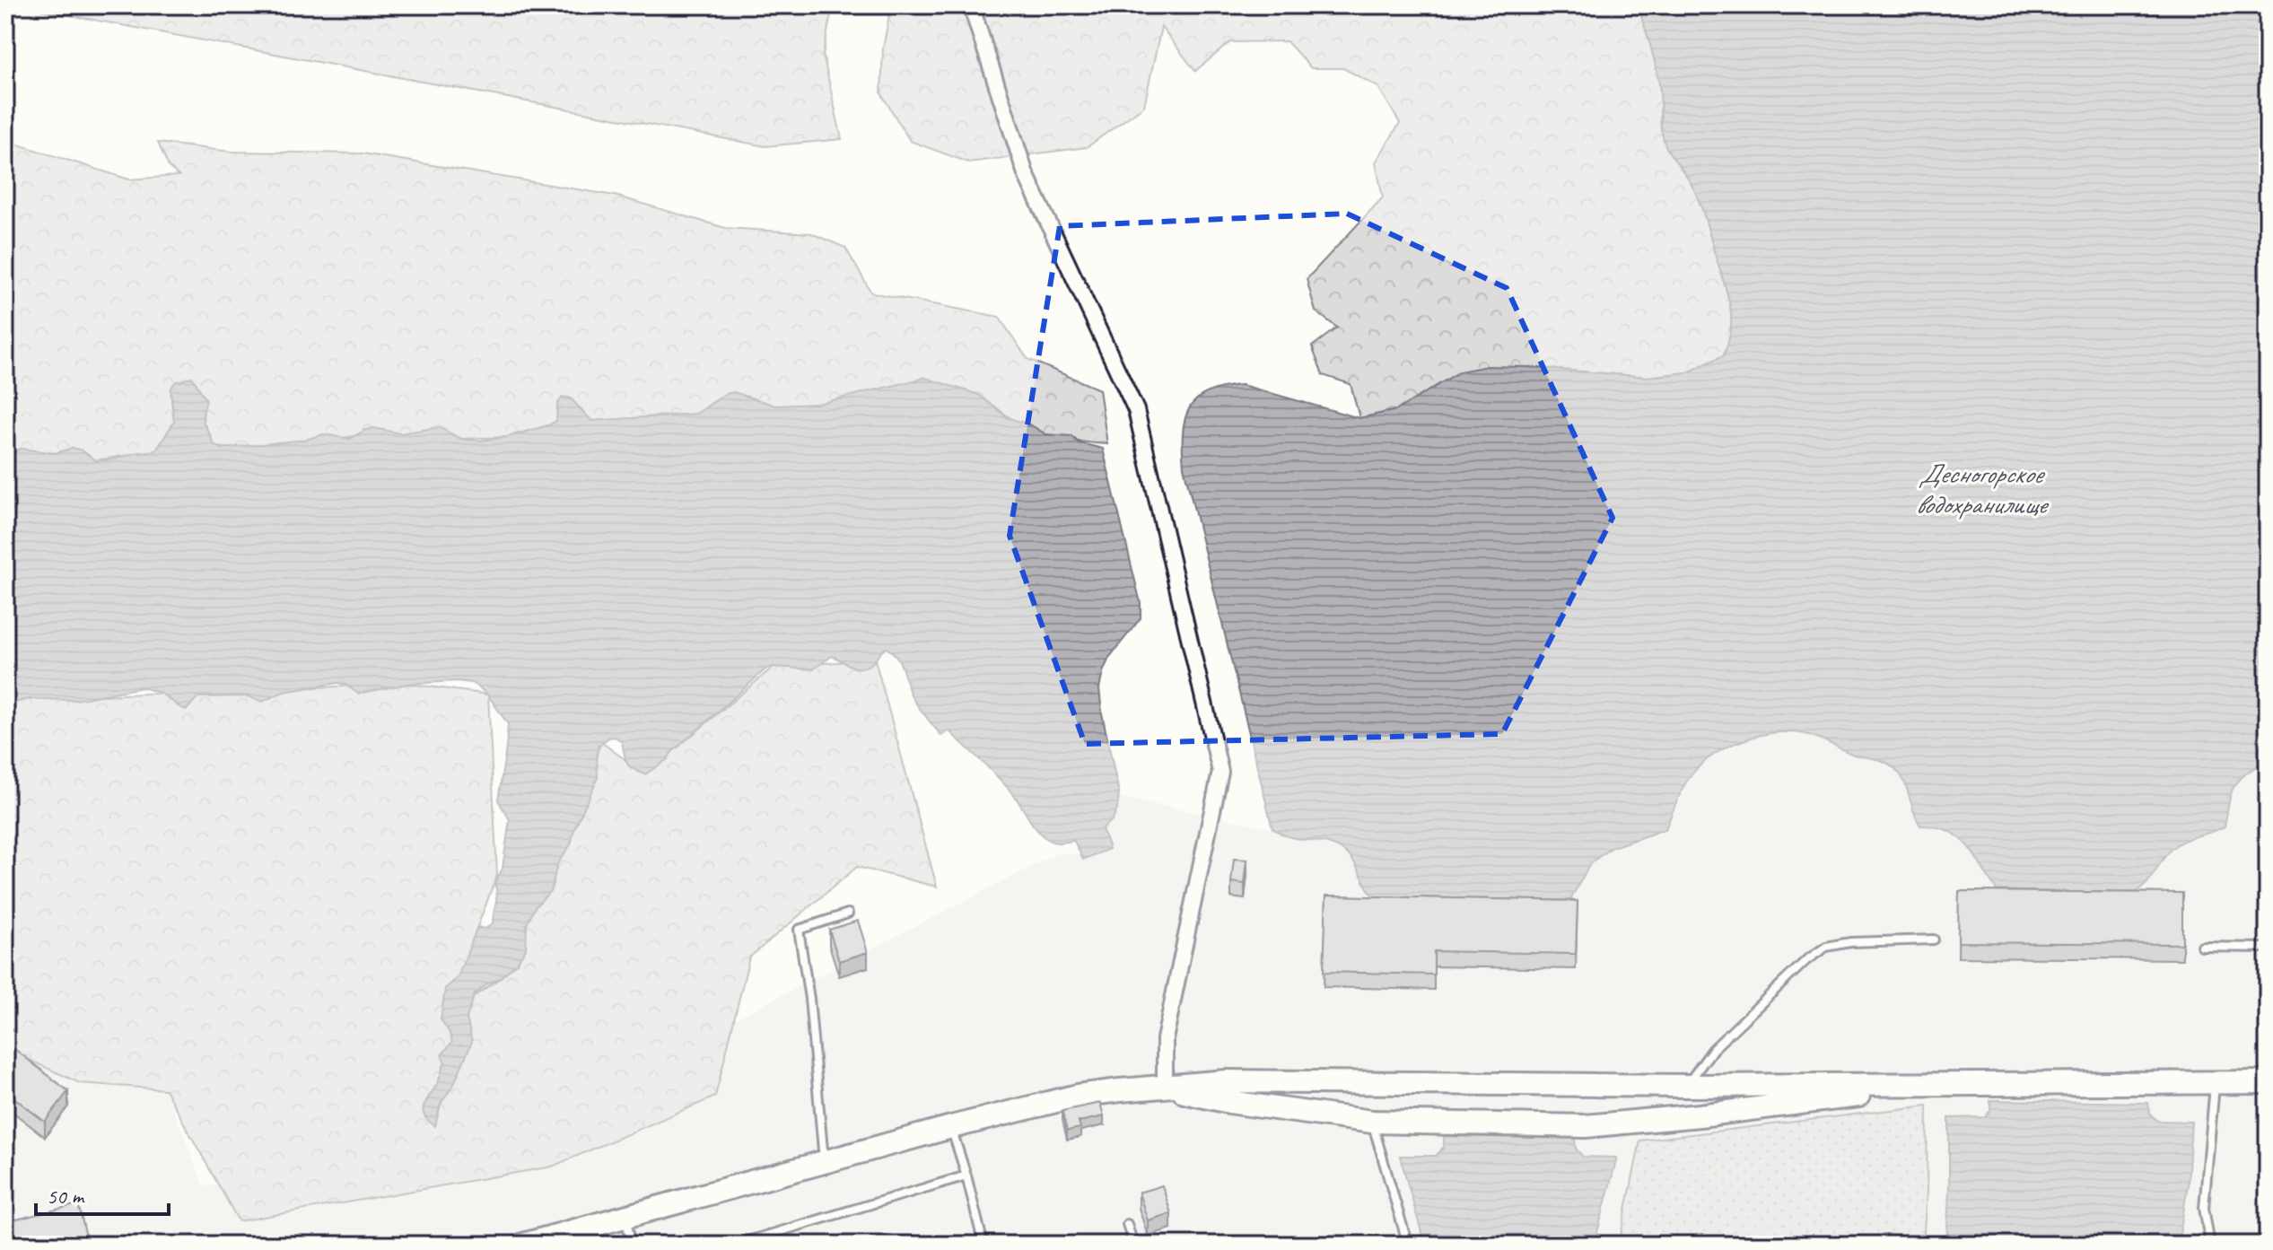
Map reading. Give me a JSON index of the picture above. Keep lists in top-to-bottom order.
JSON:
{
  "water": ["Десногорское водохранилище"],
  "scale_bar": "50 m"
}
